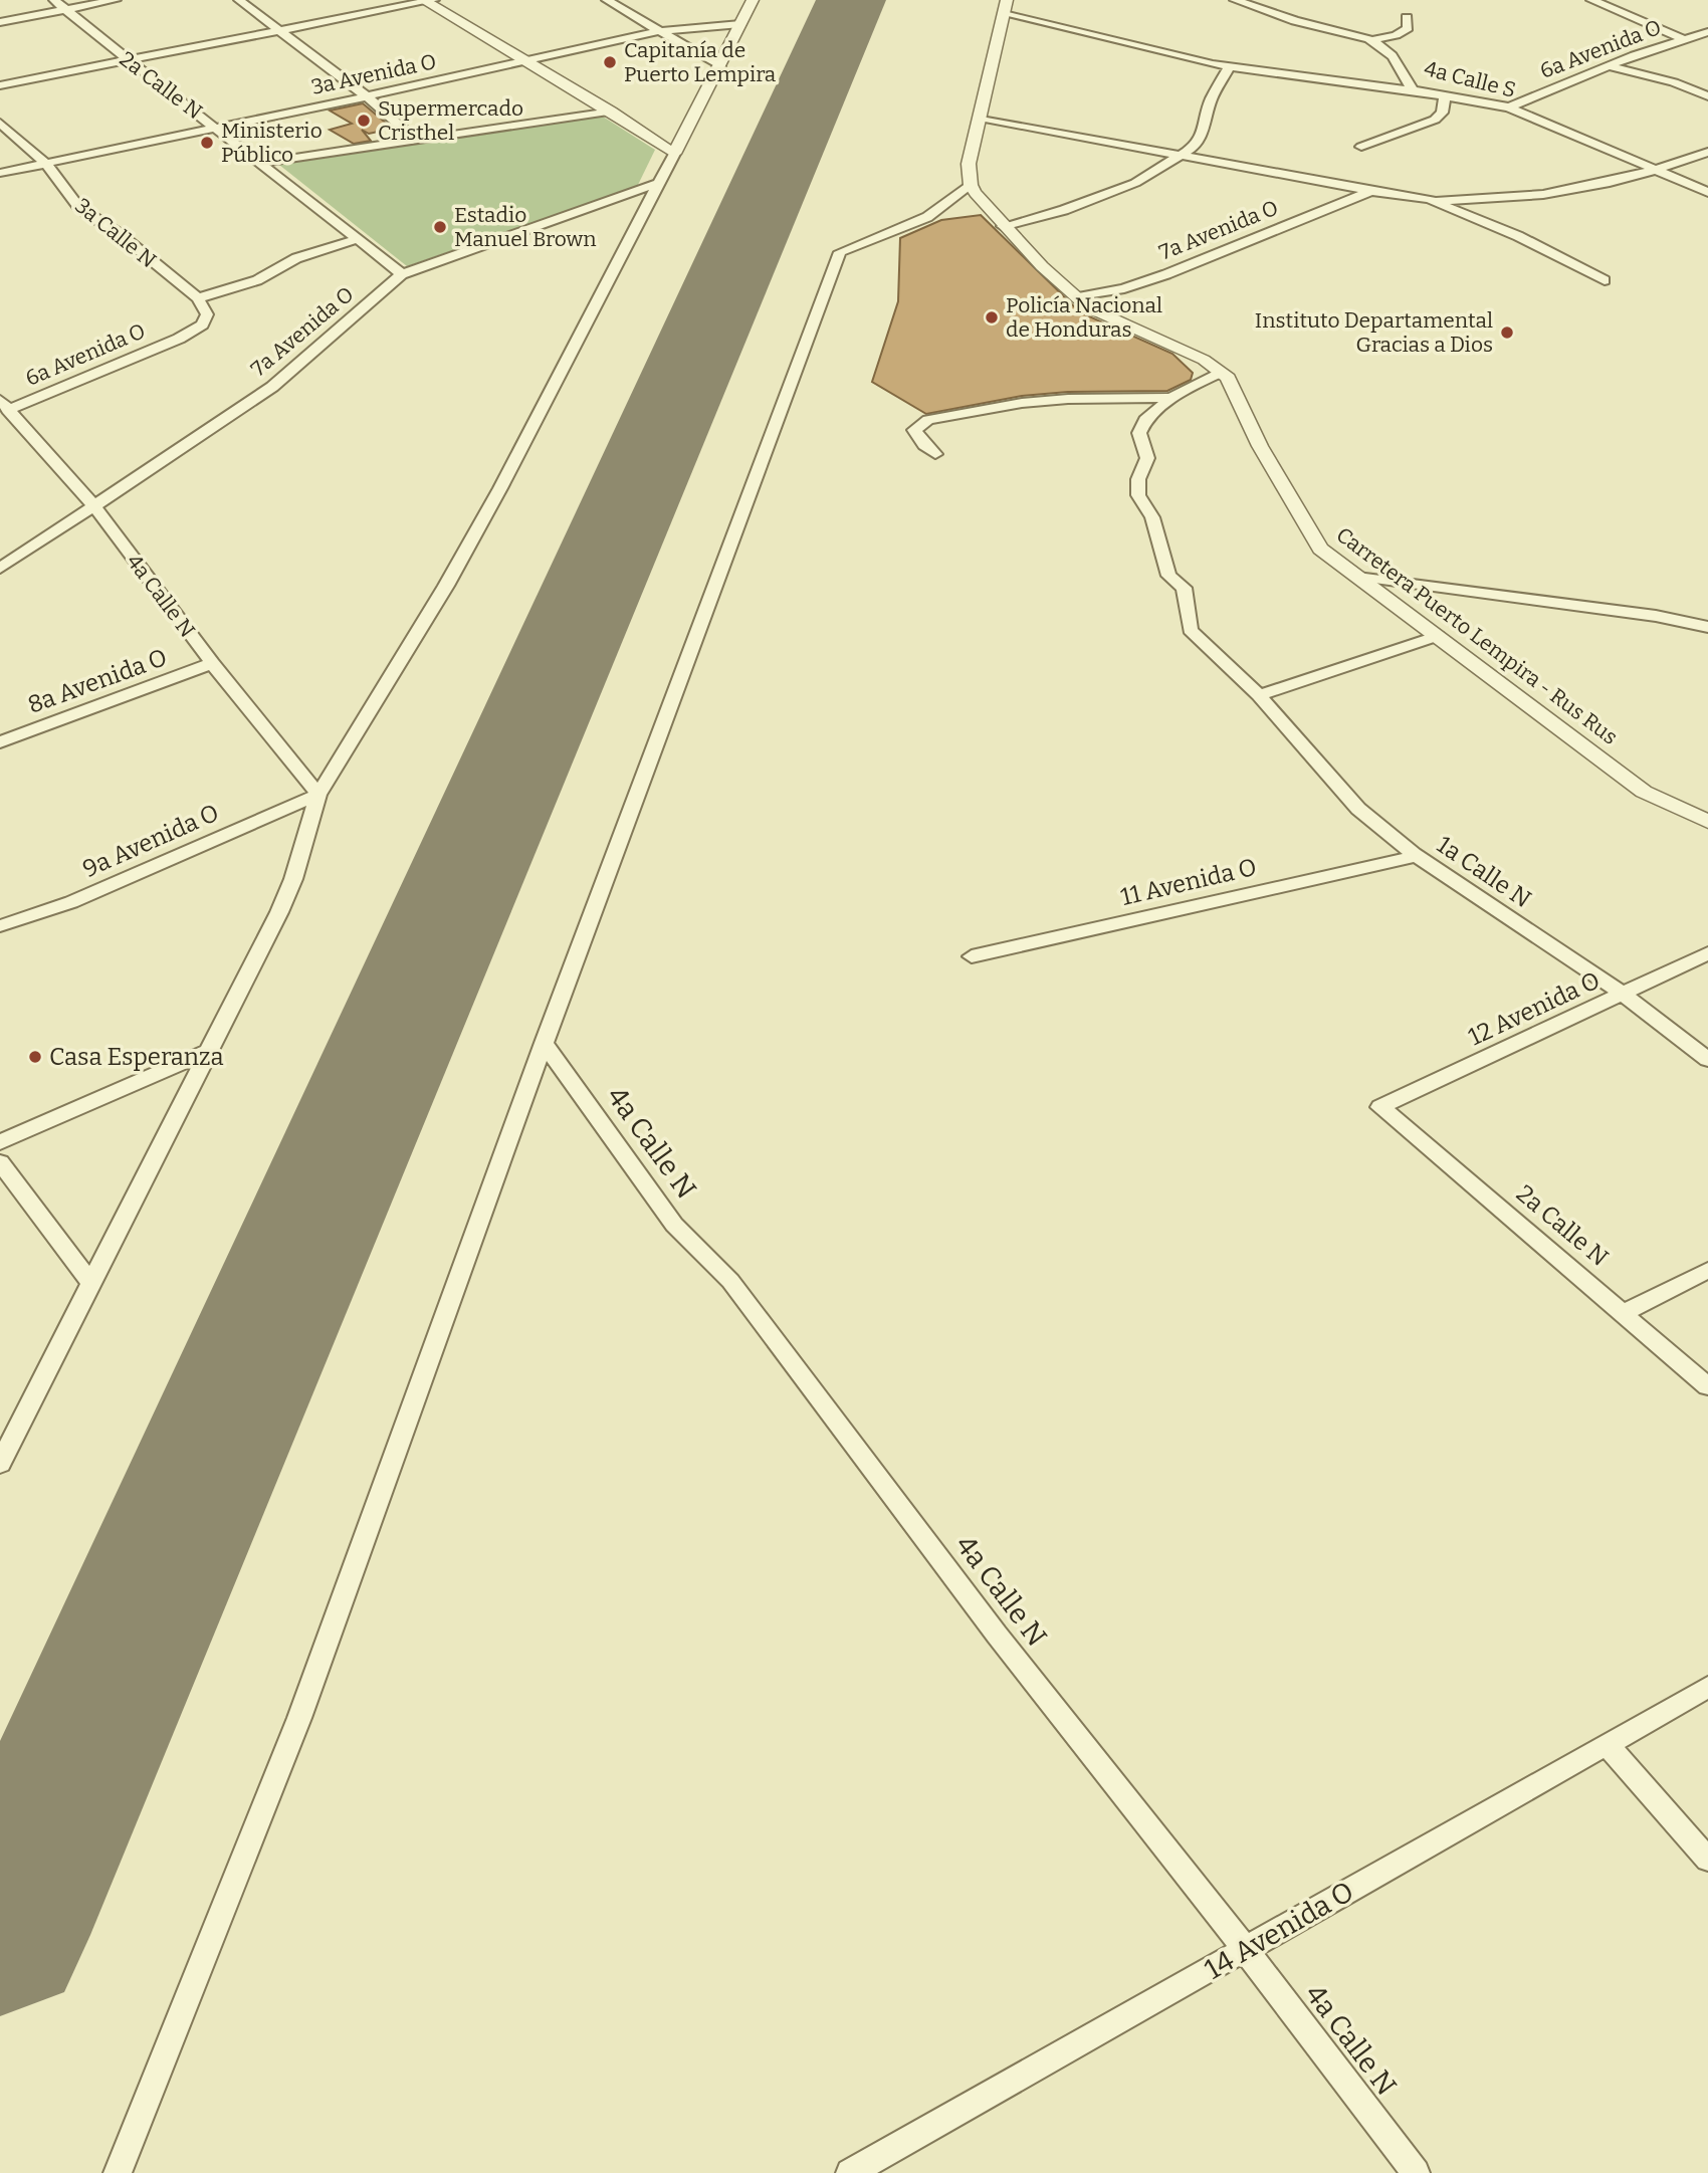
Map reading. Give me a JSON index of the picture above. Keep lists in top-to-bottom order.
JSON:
{
  "streets": {
    "street": [
      "6a Avenida O",
      "3a Avenida O",
      "4a Calle S",
      "2a Calle N",
      "7a Avenida O",
      "3a Calle N",
      "4a Calle N",
      "Carretera Puerto Lempira - Rus Rus",
      "8a Avenida O",
      "9a Avenida O",
      "1a Calle N",
      "11 Avenida O",
      "12 Avenida O",
      "14 Avenida O"
    ]
  },
  "crossings": [
    ["6a Avenida O", "4a Calle S"],
    ["6a Avenida O", "3a Calle N"],
    ["6a Avenida O", "4a Calle N"],
    ["3a Avenida O", "2a Calle N"],
    ["3a Avenida O", "3a Calle N"],
    ["2a Calle N", "7a Avenida O"],
    ["2a Calle N", "12 Avenida O"],
    ["7a Avenida O", "4a Calle N"],
    ["7a Avenida O", "Carretera Puerto Lempira - Rus Rus"],
    ["4a Calle N", "8a Avenida O"],
    ["4a Calle N", "9a Avenida O"],
    ["4a Calle N", "14 Avenida O"],
    ["1a Calle N", "11 Avenida O"],
    ["1a Calle N", "12 Avenida O"]
  ],
  "places": [
    "Capitanía de Puerto Lempira",
    "Supermercado Cristhel",
    "Ministerio Público",
    "Estadio Manuel Brown",
    "Policía Nacional de Honduras",
    "Instituto Departamental Gracias a Dios",
    "Casa Esperanza"
  ]
}
